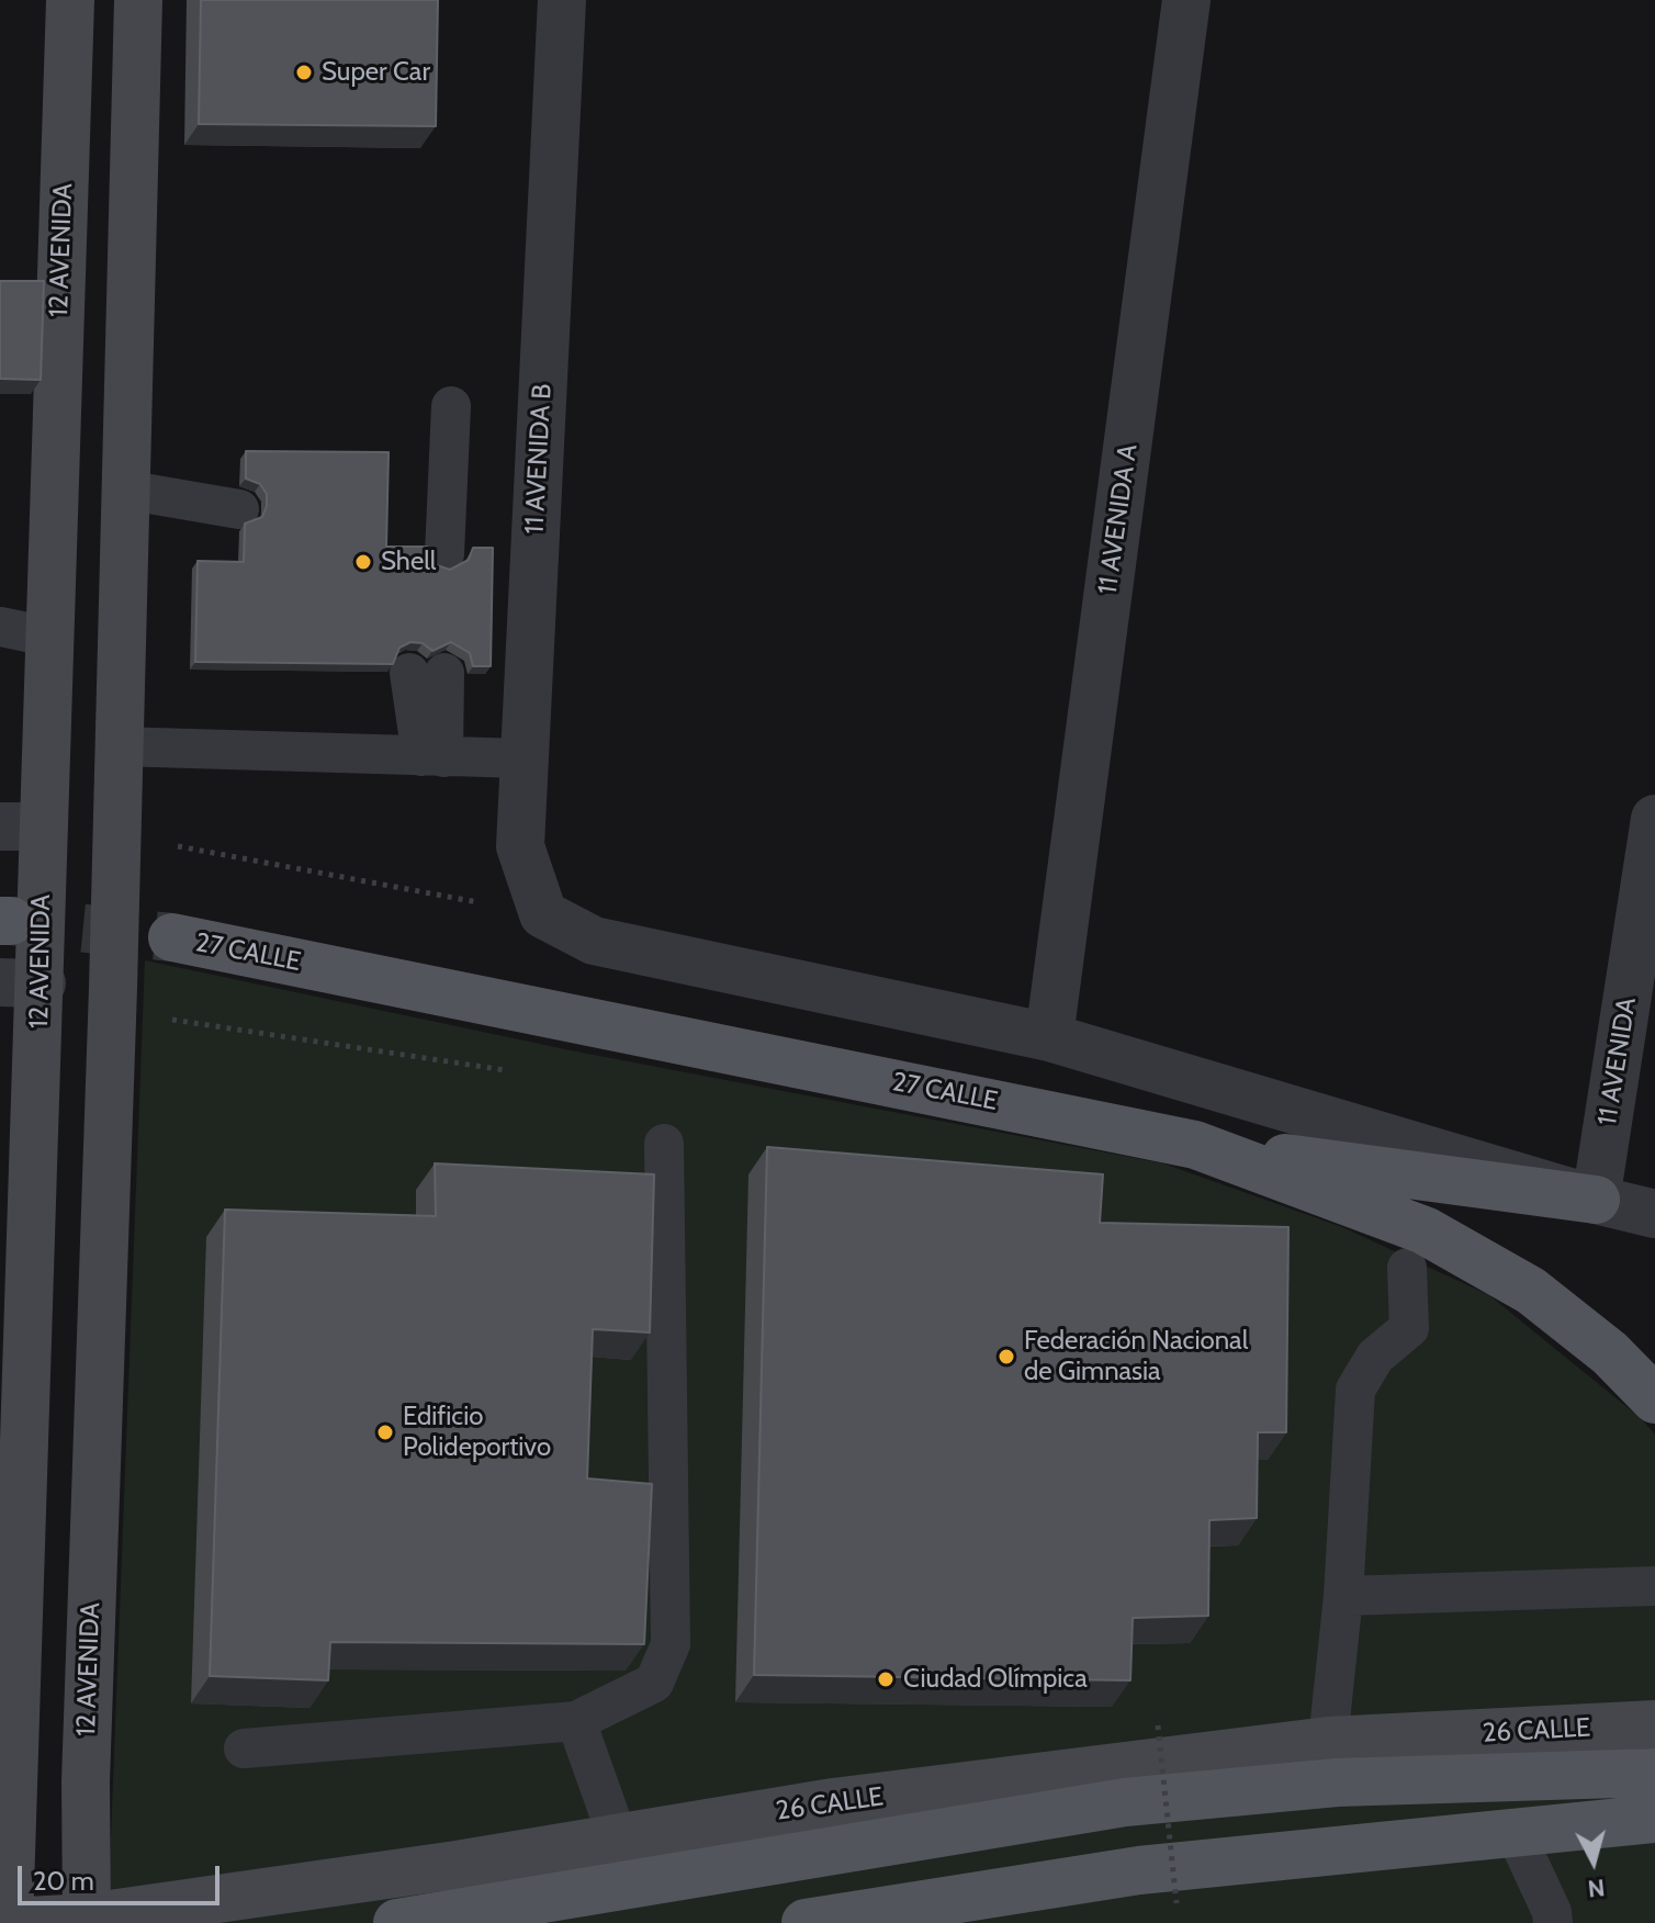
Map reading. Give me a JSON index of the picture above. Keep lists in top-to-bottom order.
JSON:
{
  "streets": {
    "main road": ["12 AVENIDA", "27 CALLE", "26 CALLE"],
    "street": ["11 AVENIDA B", "11 AVENIDA A", "11 AVENIDA"]
  },
  "crossings": [
    ["12 AVENIDA", "26 CALLE"]
  ],
  "places": [
    "Super Car",
    "Shell",
    "Federación Nacional de Gimnasia",
    "Edificio Polideportivo",
    "Ciudad Olímpica"
  ],
  "scale_bar": "20 m",
  "north": "bottom"
}
